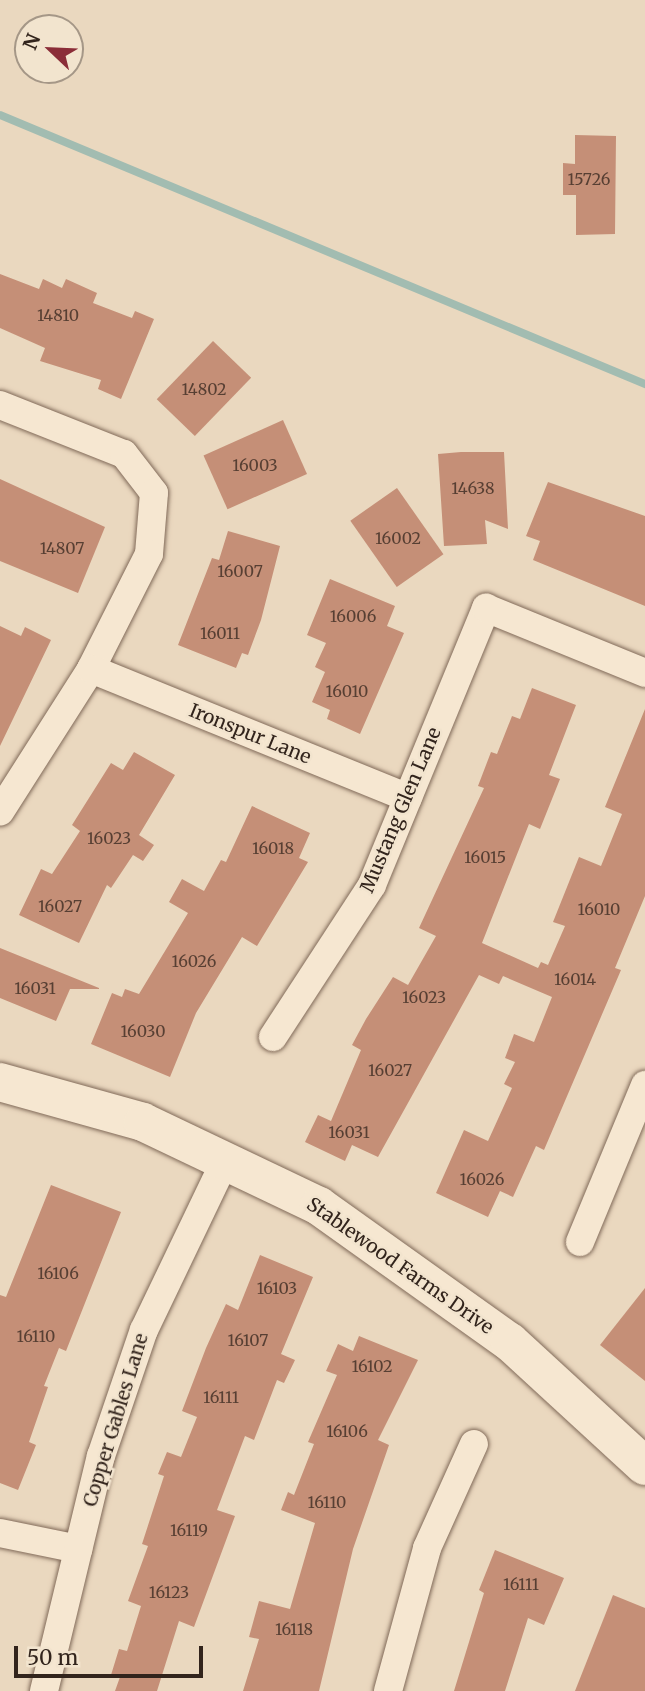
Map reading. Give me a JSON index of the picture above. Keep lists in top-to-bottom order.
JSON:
{
  "streets": {
    "street": [
      "Ironspur Lane",
      "Mustang Glen Lane",
      "Stablewood Farms Drive",
      "Copper Gables Lane"
    ]
  },
  "crossings": [
    ["Ironspur Lane", "Mustang Glen Lane"],
    ["Stablewood Farms Drive", "Copper Gables Lane"]
  ],
  "house_numbers": [
    "15726",
    "14810",
    "14802",
    "16003",
    "14638",
    "16002",
    "14807",
    "16007",
    "16006",
    "16011",
    "16010",
    "16023",
    "16018",
    "16015",
    "16027",
    "16010",
    "16026",
    "16014",
    "16031",
    "16023",
    "16030",
    "16027",
    "16031",
    "16026",
    "16106",
    "16103",
    "16110",
    "16107",
    "16102",
    "16111",
    "16106",
    "16110",
    "16119",
    "16111",
    "16123",
    "16118"
  ],
  "scale_bar": "50 m",
  "north": "top left"
}
